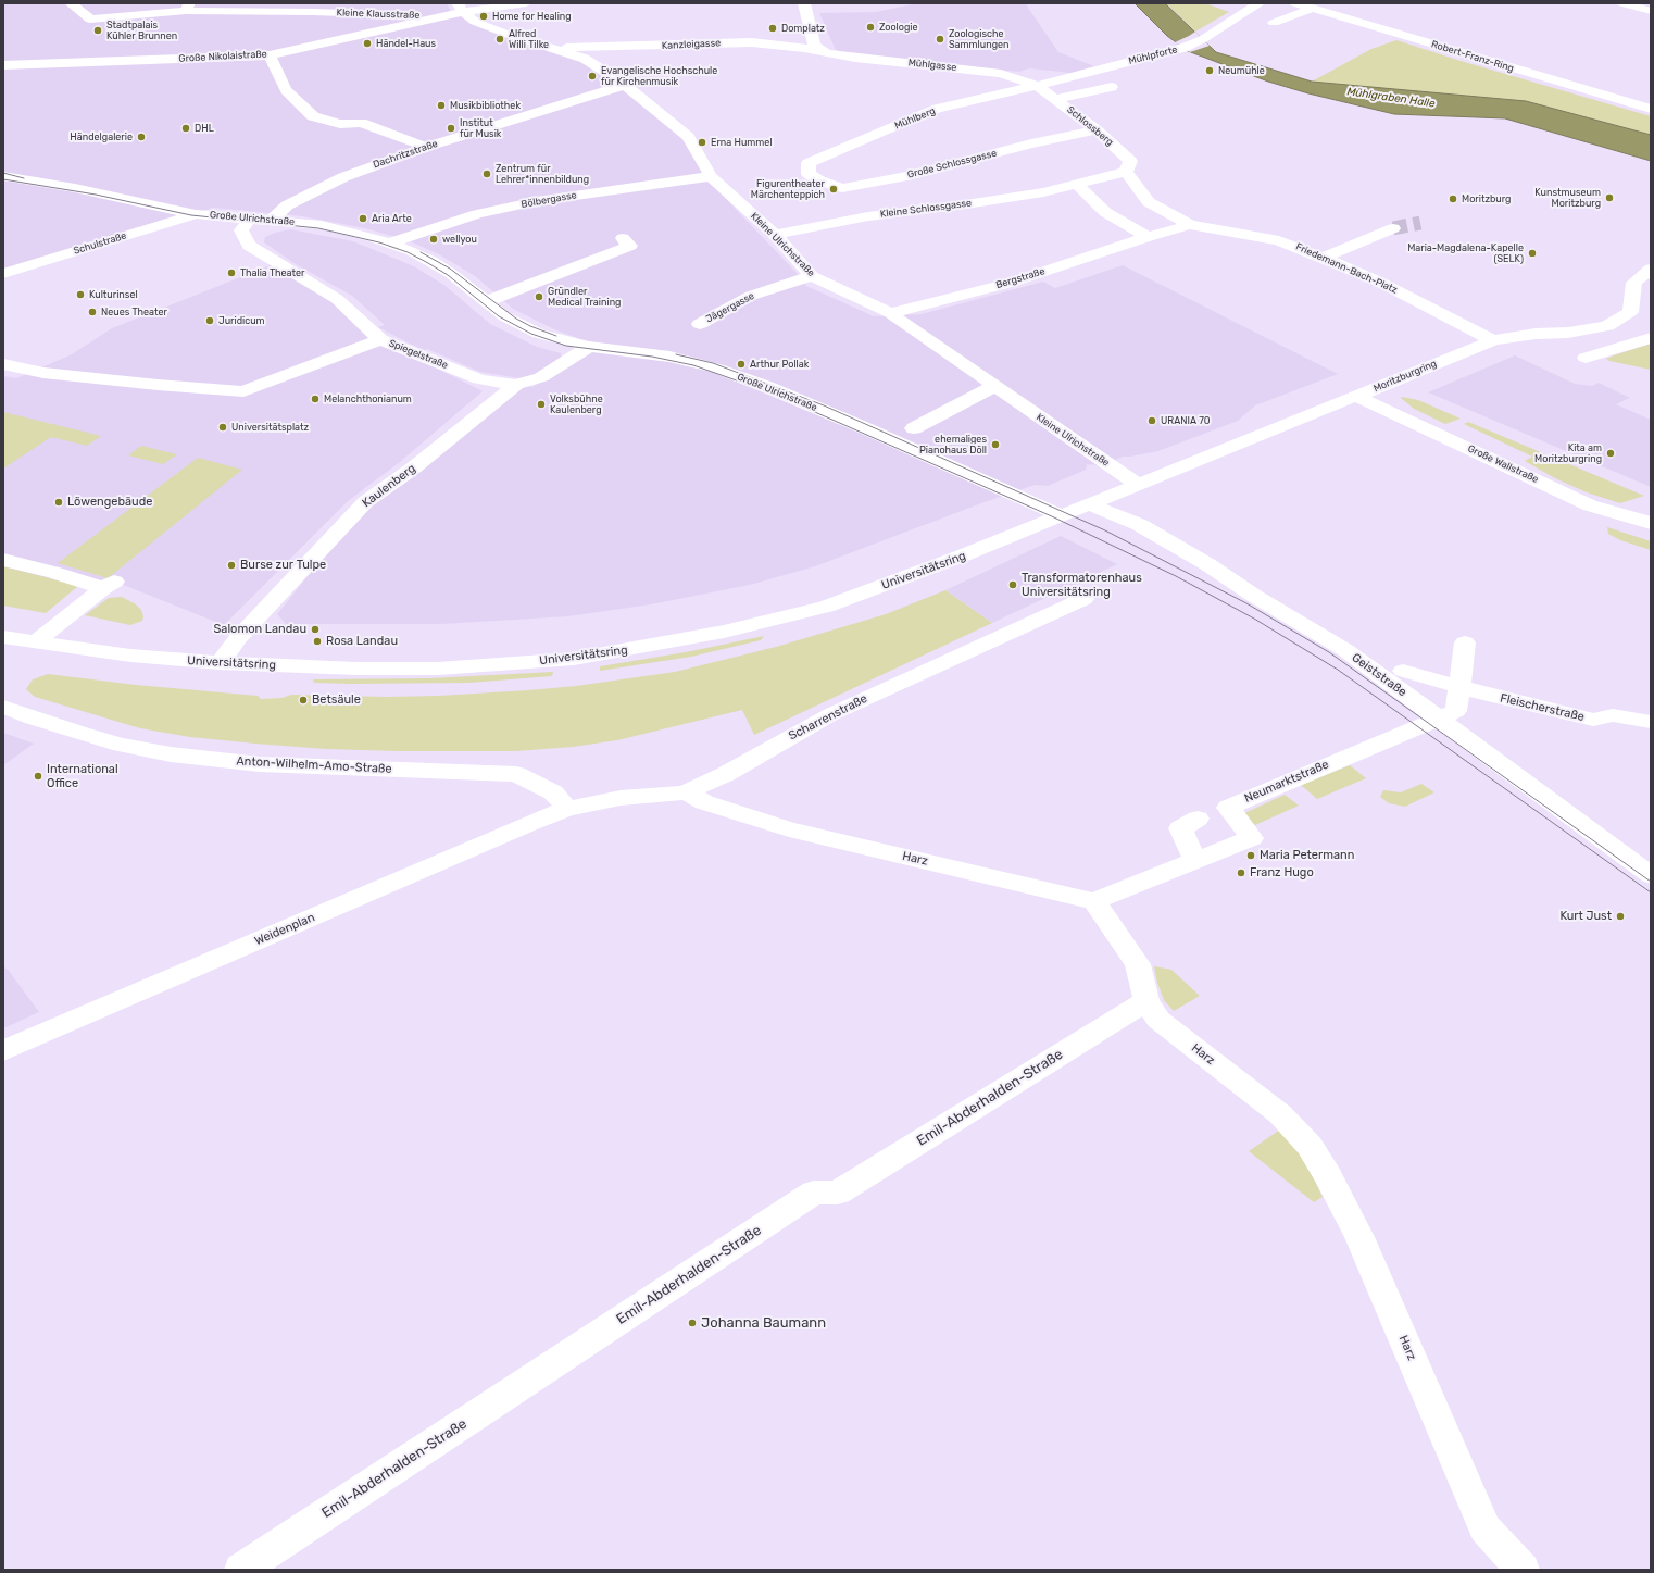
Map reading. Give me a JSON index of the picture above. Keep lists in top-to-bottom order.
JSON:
{
  "streets": {
    "street": [
      "Kleine Klausstraße",
      "Kanzleigasse",
      "Mühlpforte",
      "Große Nikolaistraße",
      "Robert-Franz-Ring",
      "Mühlgasse",
      "Mühlberg",
      "Schlossberg",
      "Dachritzstraße",
      "Große Schlossgasse",
      "Bölbergasse",
      "Kleine Schlossgasse",
      "Große Ulrichstraße",
      "Schulstraße",
      "Kleine Ulrichstraße",
      "Friedemann-Bach-Platz",
      "Bergstraße",
      "Jägergasse",
      "Spiegelstraße",
      "Moritzburgring",
      "Große Wallstraße",
      "Kaulenberg",
      "Universitätsring",
      "Geiststraße",
      "Fleischerstraße",
      "Scharrenstraße",
      "Anton-Wilhelm-Amo-Straße",
      "Neumarktstraße",
      "Harz",
      "Weidenplan",
      "Emil-Abderhalden-Straße"
    ]
  },
  "crossings": [
    ["Kleine Klausstraße", "Große Nikolaistraße"],
    ["Kleine Klausstraße", "Kleine Ulrichstraße"],
    ["Kanzleigasse", "Mühlgasse"],
    ["Kanzleigasse", "Kleine Ulrichstraße"],
    ["Mühlpforte", "Mühlgasse"],
    ["Mühlpforte", "Mühlberg"],
    ["Mühlpforte", "Schlossberg"],
    ["Große Nikolaistraße", "Kleine Ulrichstraße"],
    ["Mühlgasse", "Mühlberg"],
    ["Mühlgasse", "Schlossberg"],
    ["Mühlberg", "Schlossberg"],
    ["Mühlberg", "Große Schlossgasse"],
    ["Schlossberg", "Große Schlossgasse"],
    ["Schlossberg", "Friedemann-Bach-Platz"],
    ["Dachritzstraße", "Große Ulrichstraße"],
    ["Dachritzstraße", "Kleine Ulrichstraße"],
    ["Bölbergasse", "Große Ulrichstraße"],
    ["Bölbergasse", "Kleine Ulrichstraße"],
    ["Kleine Schlossgasse", "Kleine Ulrichstraße"],
    ["Große Ulrichstraße", "Schulstraße"],
    ["Große Ulrichstraße", "Spiegelstraße"],
    ["Große Ulrichstraße", "Kaulenberg"],
    ["Große Ulrichstraße", "Universitätsring"],
    ["Kleine Ulrichstraße", "Bergstraße"],
    ["Kleine Ulrichstraße", "Jägergasse"],
    ["Kleine Ulrichstraße", "Moritzburgring"],
    ["Kleine Ulrichstraße", "Universitätsring"],
    ["Friedemann-Bach-Platz", "Bergstraße"],
    ["Friedemann-Bach-Platz", "Moritzburgring"],
    ["Spiegelstraße", "Kaulenberg"],
    ["Moritzburgring", "Große Wallstraße"],
    ["Moritzburgring", "Universitätsring"],
    ["Kaulenberg", "Universitätsring"],
    ["Universitätsring", "Geiststraße"],
    ["Geiststraße", "Neumarktstraße"],
    ["Scharrenstraße", "Anton-Wilhelm-Amo-Straße"],
    ["Scharrenstraße", "Harz"],
    ["Scharrenstraße", "Weidenplan"],
    ["Anton-Wilhelm-Amo-Straße", "Weidenplan"],
    ["Neumarktstraße", "Harz"],
    ["Harz", "Emil-Abderhalden-Straße"]
  ],
  "water": ["Mühlgraben Halle"],
  "places": [
    "Home for Healing",
    "Zoologie",
    "Domplatz",
    "Stadtpalais Kühler Brunnen",
    "Alfred Willi Tilke",
    "Zoologische Sammlungen",
    "Händel-Haus",
    "Neumühle",
    "Evangelische Hochschule für Kirchenmusik",
    "Musikbibliothek",
    "DHL",
    "Institut für Musik",
    "Händelgalerie",
    "Erna Hummel",
    "Zentrum für Lehrer*innenbildung",
    "Figurentheater Märchenteppich",
    "Kunstmuseum Moritzburg",
    "Moritzburg",
    "Aria Arte",
    "wellyou",
    "Maria-Magdalena-Kapelle (SELK)",
    "Thalia Theater",
    "Kulturinsel",
    "Gründler Medical Training",
    "Neues Theater",
    "Juridicum",
    "Arthur Pollak",
    "Melanchthonianum",
    "Volksbühne Kaulenberg",
    "URANIA 70",
    "Universitätsplatz",
    "ehemaliges Pianohaus Döll",
    "Kita am Moritzburgring",
    "Löwengebäude",
    "Burse zur Tulpe",
    "Transformatorenhaus Universitätsring",
    "Salomon Landau",
    "Rosa Landau",
    "Betsäule",
    "International Office",
    "Maria Petermann",
    "Franz Hugo",
    "Kurt Just",
    "Johanna Baumann"
  ]
}
